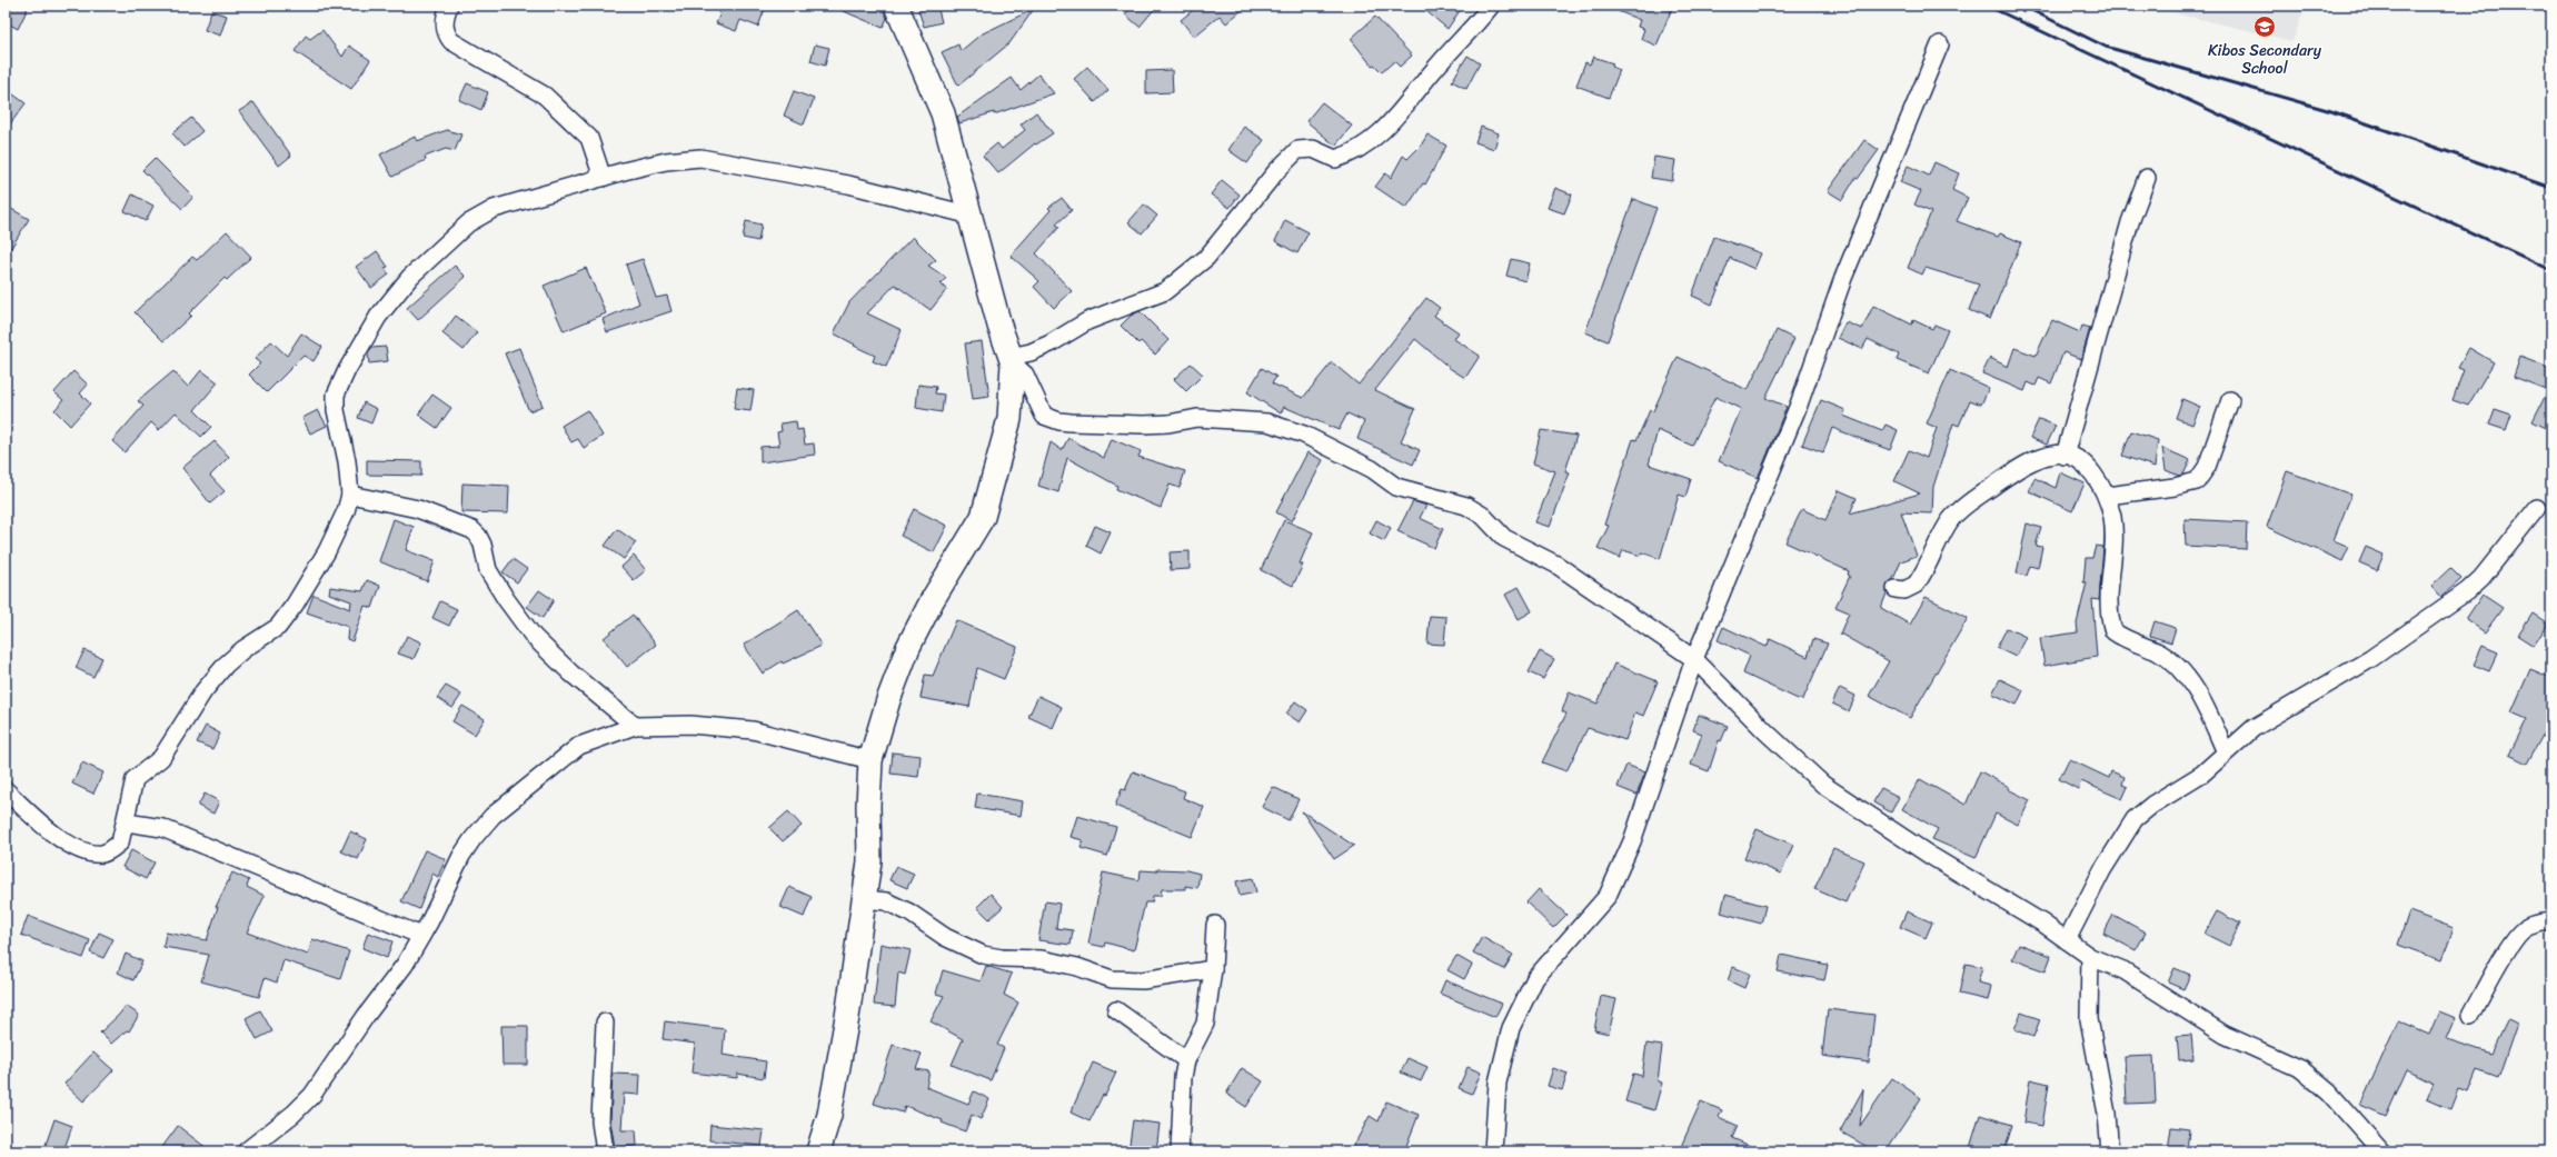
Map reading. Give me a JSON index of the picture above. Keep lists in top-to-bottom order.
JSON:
{
  "places": {
    "school or university": ["Kibos Secondary School"]
  }
}
